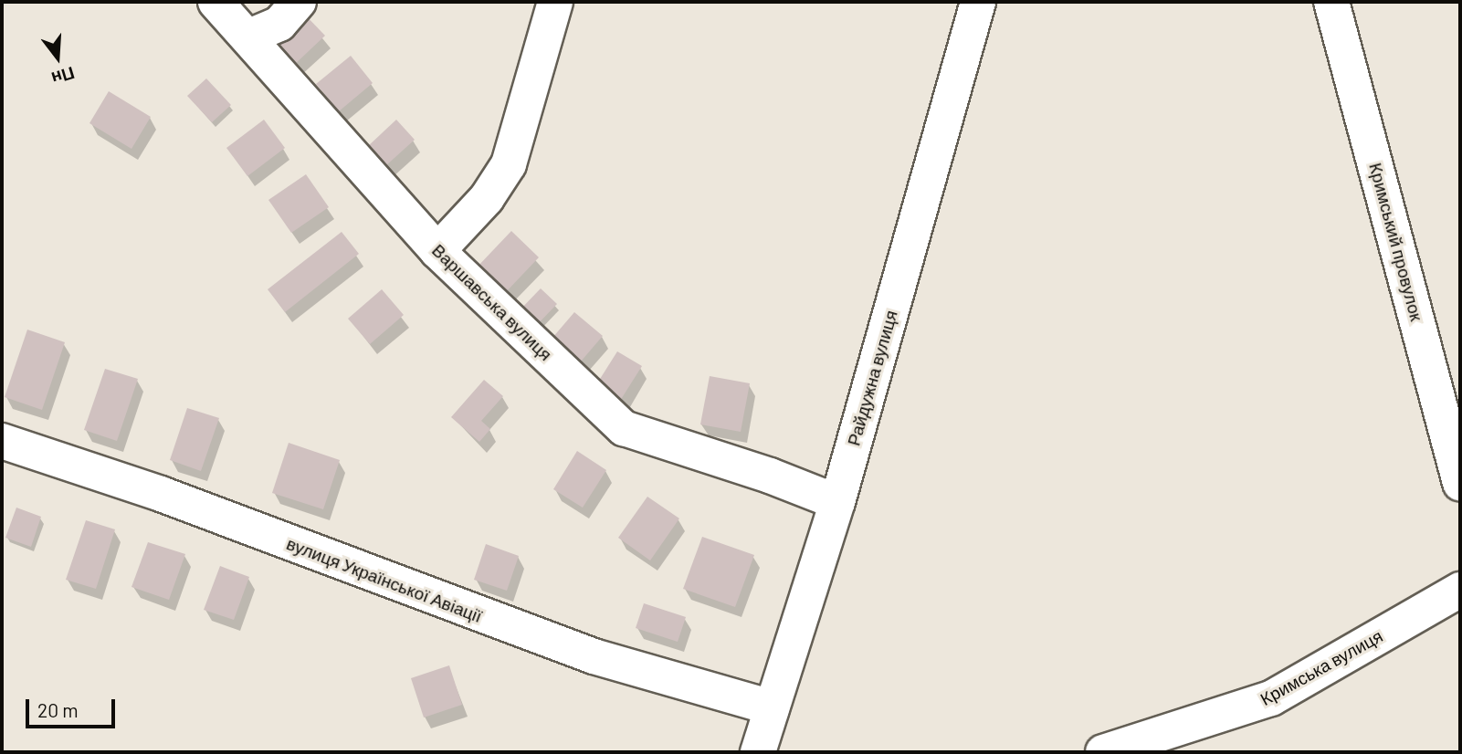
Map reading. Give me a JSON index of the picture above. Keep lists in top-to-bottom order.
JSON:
{
  "streets": {
    "street": [
      "Кримський провулок",
      "Варшавська вулиця",
      "Райдужна вулиця",
      "вулиця Української Авіації",
      "Кримська вулиця"
    ]
  },
  "crossings": [
    ["Варшавська вулиця", "Райдужна вулиця"],
    ["Райдужна вулиця", "вулиця Української Авіації"]
  ],
  "scale_bar": "20 m",
  "north": "bottom"
}
